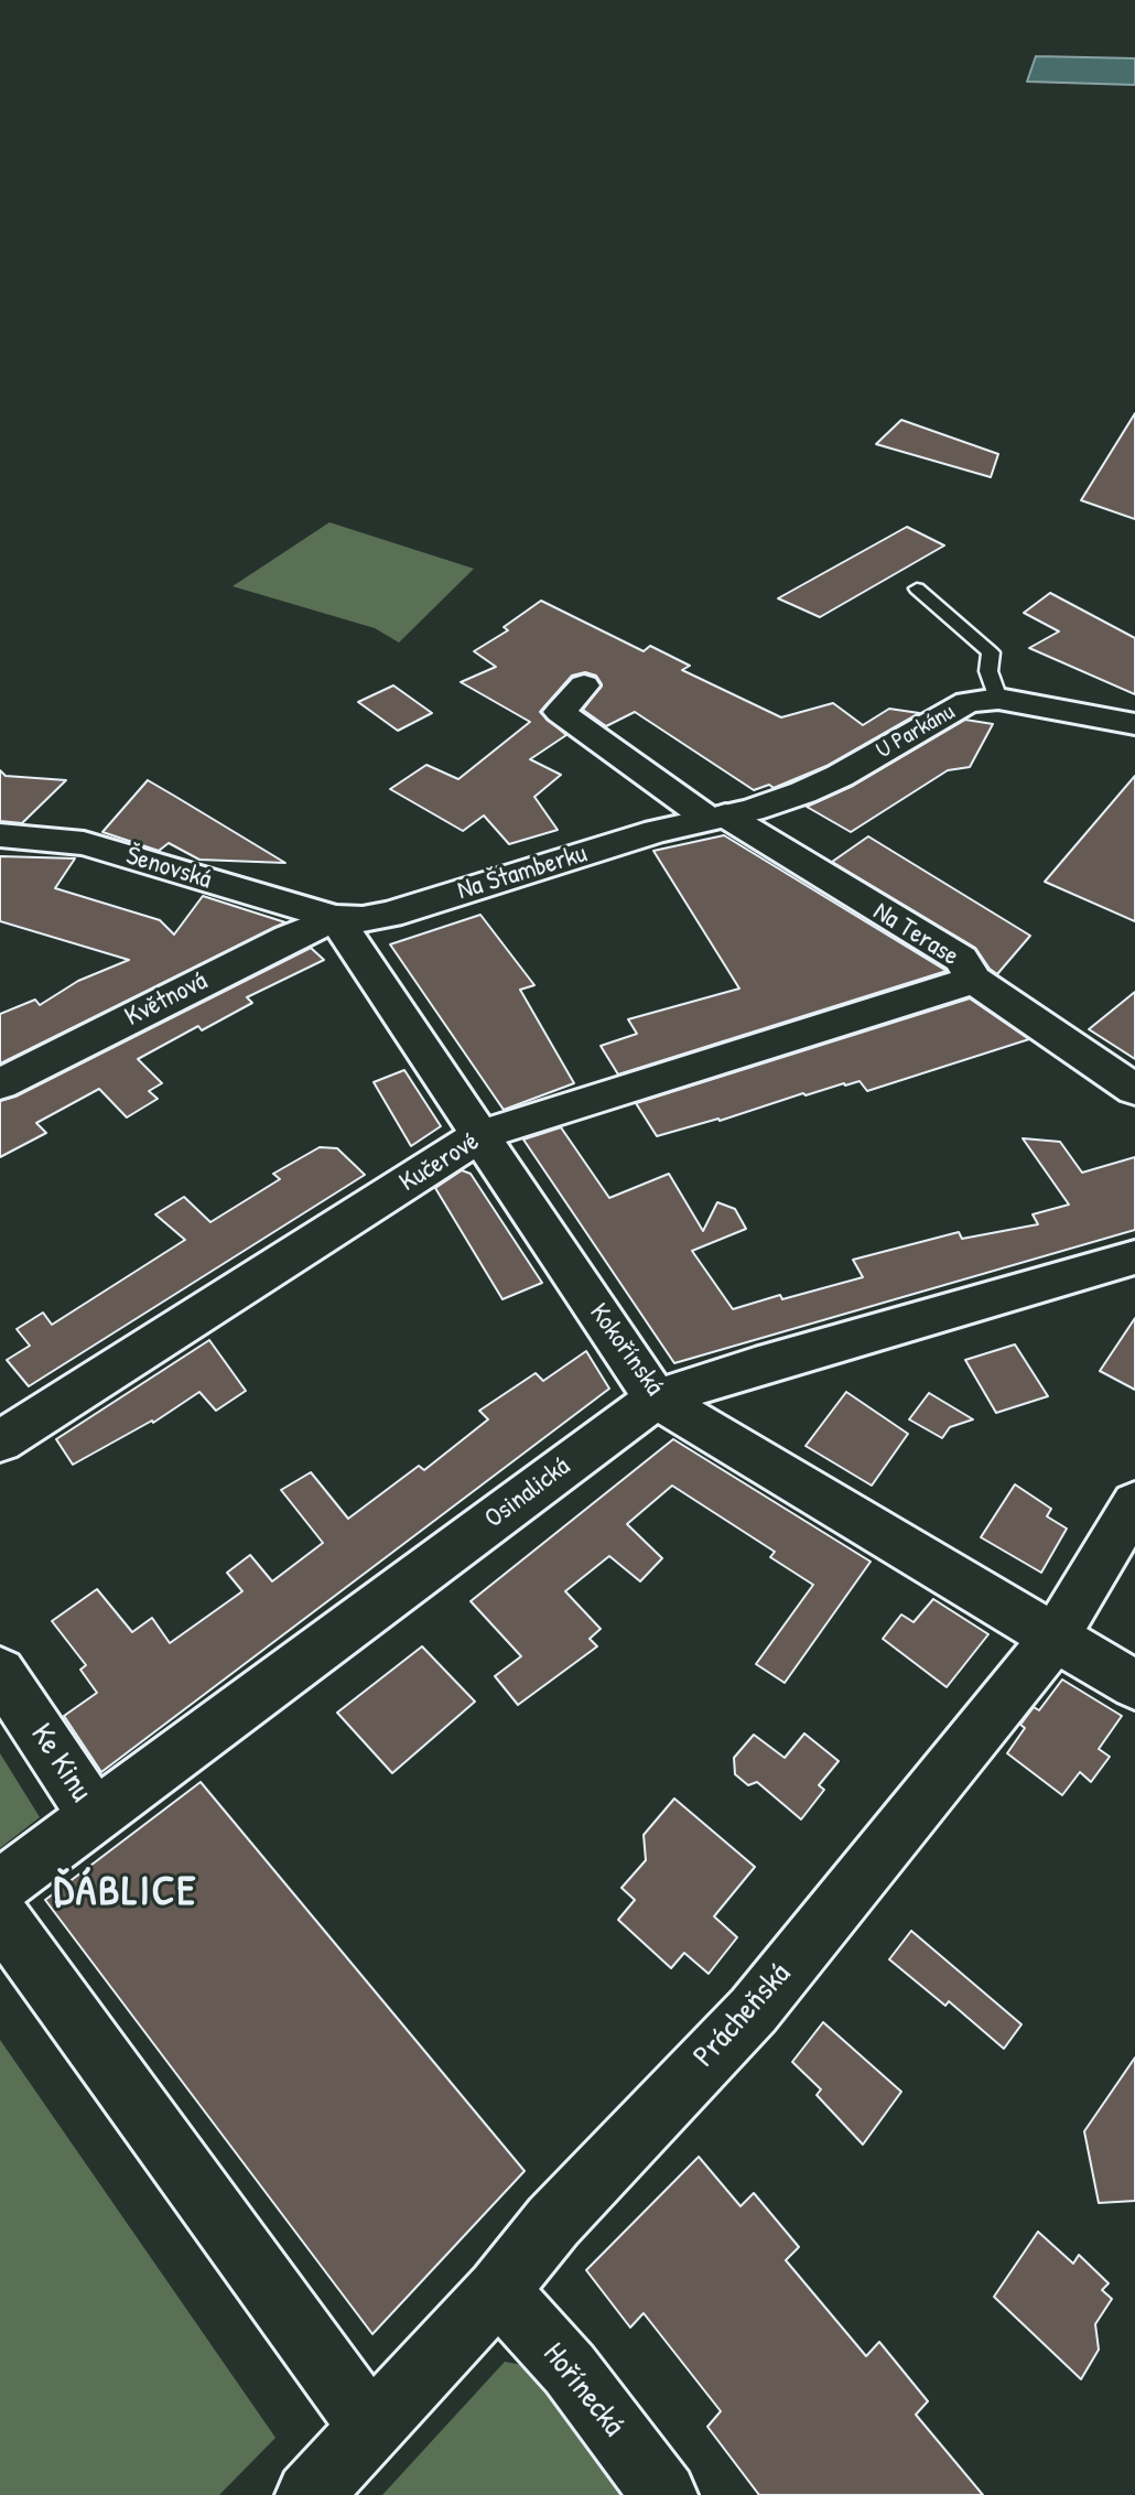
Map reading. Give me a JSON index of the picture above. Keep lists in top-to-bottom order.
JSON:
{
  "streets": {
    "street": [
      "U Parkánu",
      "Šenovská",
      "Na Štamberku",
      "Na Terase",
      "Květnová",
      "Kučerové",
      "Kokořínská",
      "Osinalická",
      "Ke Kinu",
      "Prácheňská",
      "Hořínecká"
    ]
  },
  "crossings": [
    ["U Parkánu", "Na Štamberku"],
    ["U Parkánu", "Na Terase"],
    ["Šenovská", "Na Štamberku"],
    ["Šenovská", "Květnová"],
    ["Šenovská", "Kokořínská"],
    ["Na Štamberku", "Na Terase"],
    ["Na Štamberku", "Květnová"],
    ["Na Štamberku", "Kokořínská"],
    ["Na Terase", "Kučerové"],
    ["Květnová", "Kokořínská"],
    ["Kučerové", "Kokořínská"],
    ["Kokořínská", "Osinalická"],
    ["Kokořínská", "Prácheňská"],
    ["Osinalická", "Ke Kinu"],
    ["Prácheňská", "Hořínecká"]
  ],
  "districts": ["ĎÁBLICE"]
}
